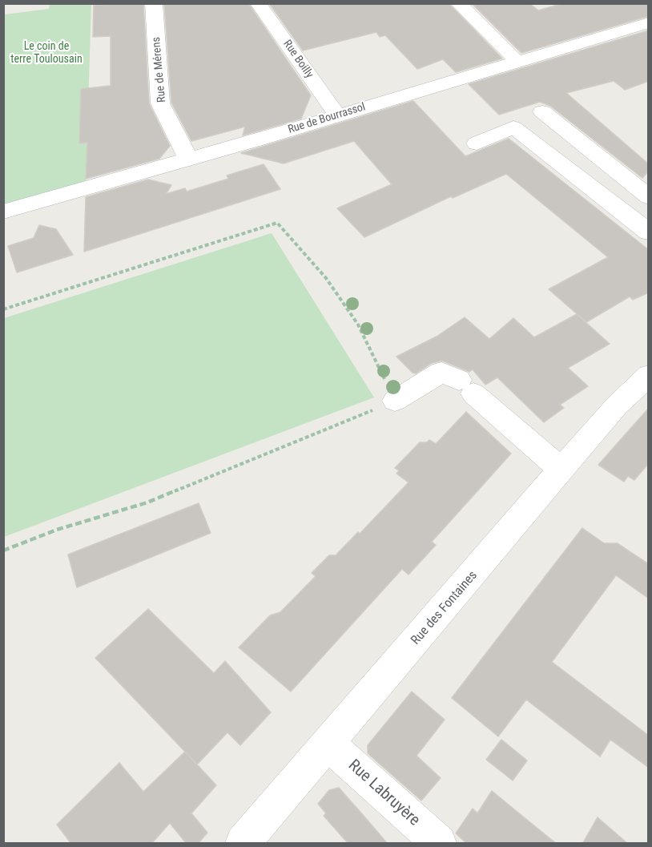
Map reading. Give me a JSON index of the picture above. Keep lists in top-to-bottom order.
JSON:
{
  "streets": {
    "street": [
      "Rue Boilly",
      "Rue de Mérens",
      "Rue de Bourrassol",
      "Rue des Fontaines",
      "Rue Labruyère"
    ]
  },
  "crossings": [
    ["Rue Boilly", "Rue de Bourrassol"],
    ["Rue de Mérens", "Rue de Bourrassol"],
    ["Rue des Fontaines", "Rue Labruyère"]
  ],
  "parks": ["Le coin de terre Toulousain"]
}
